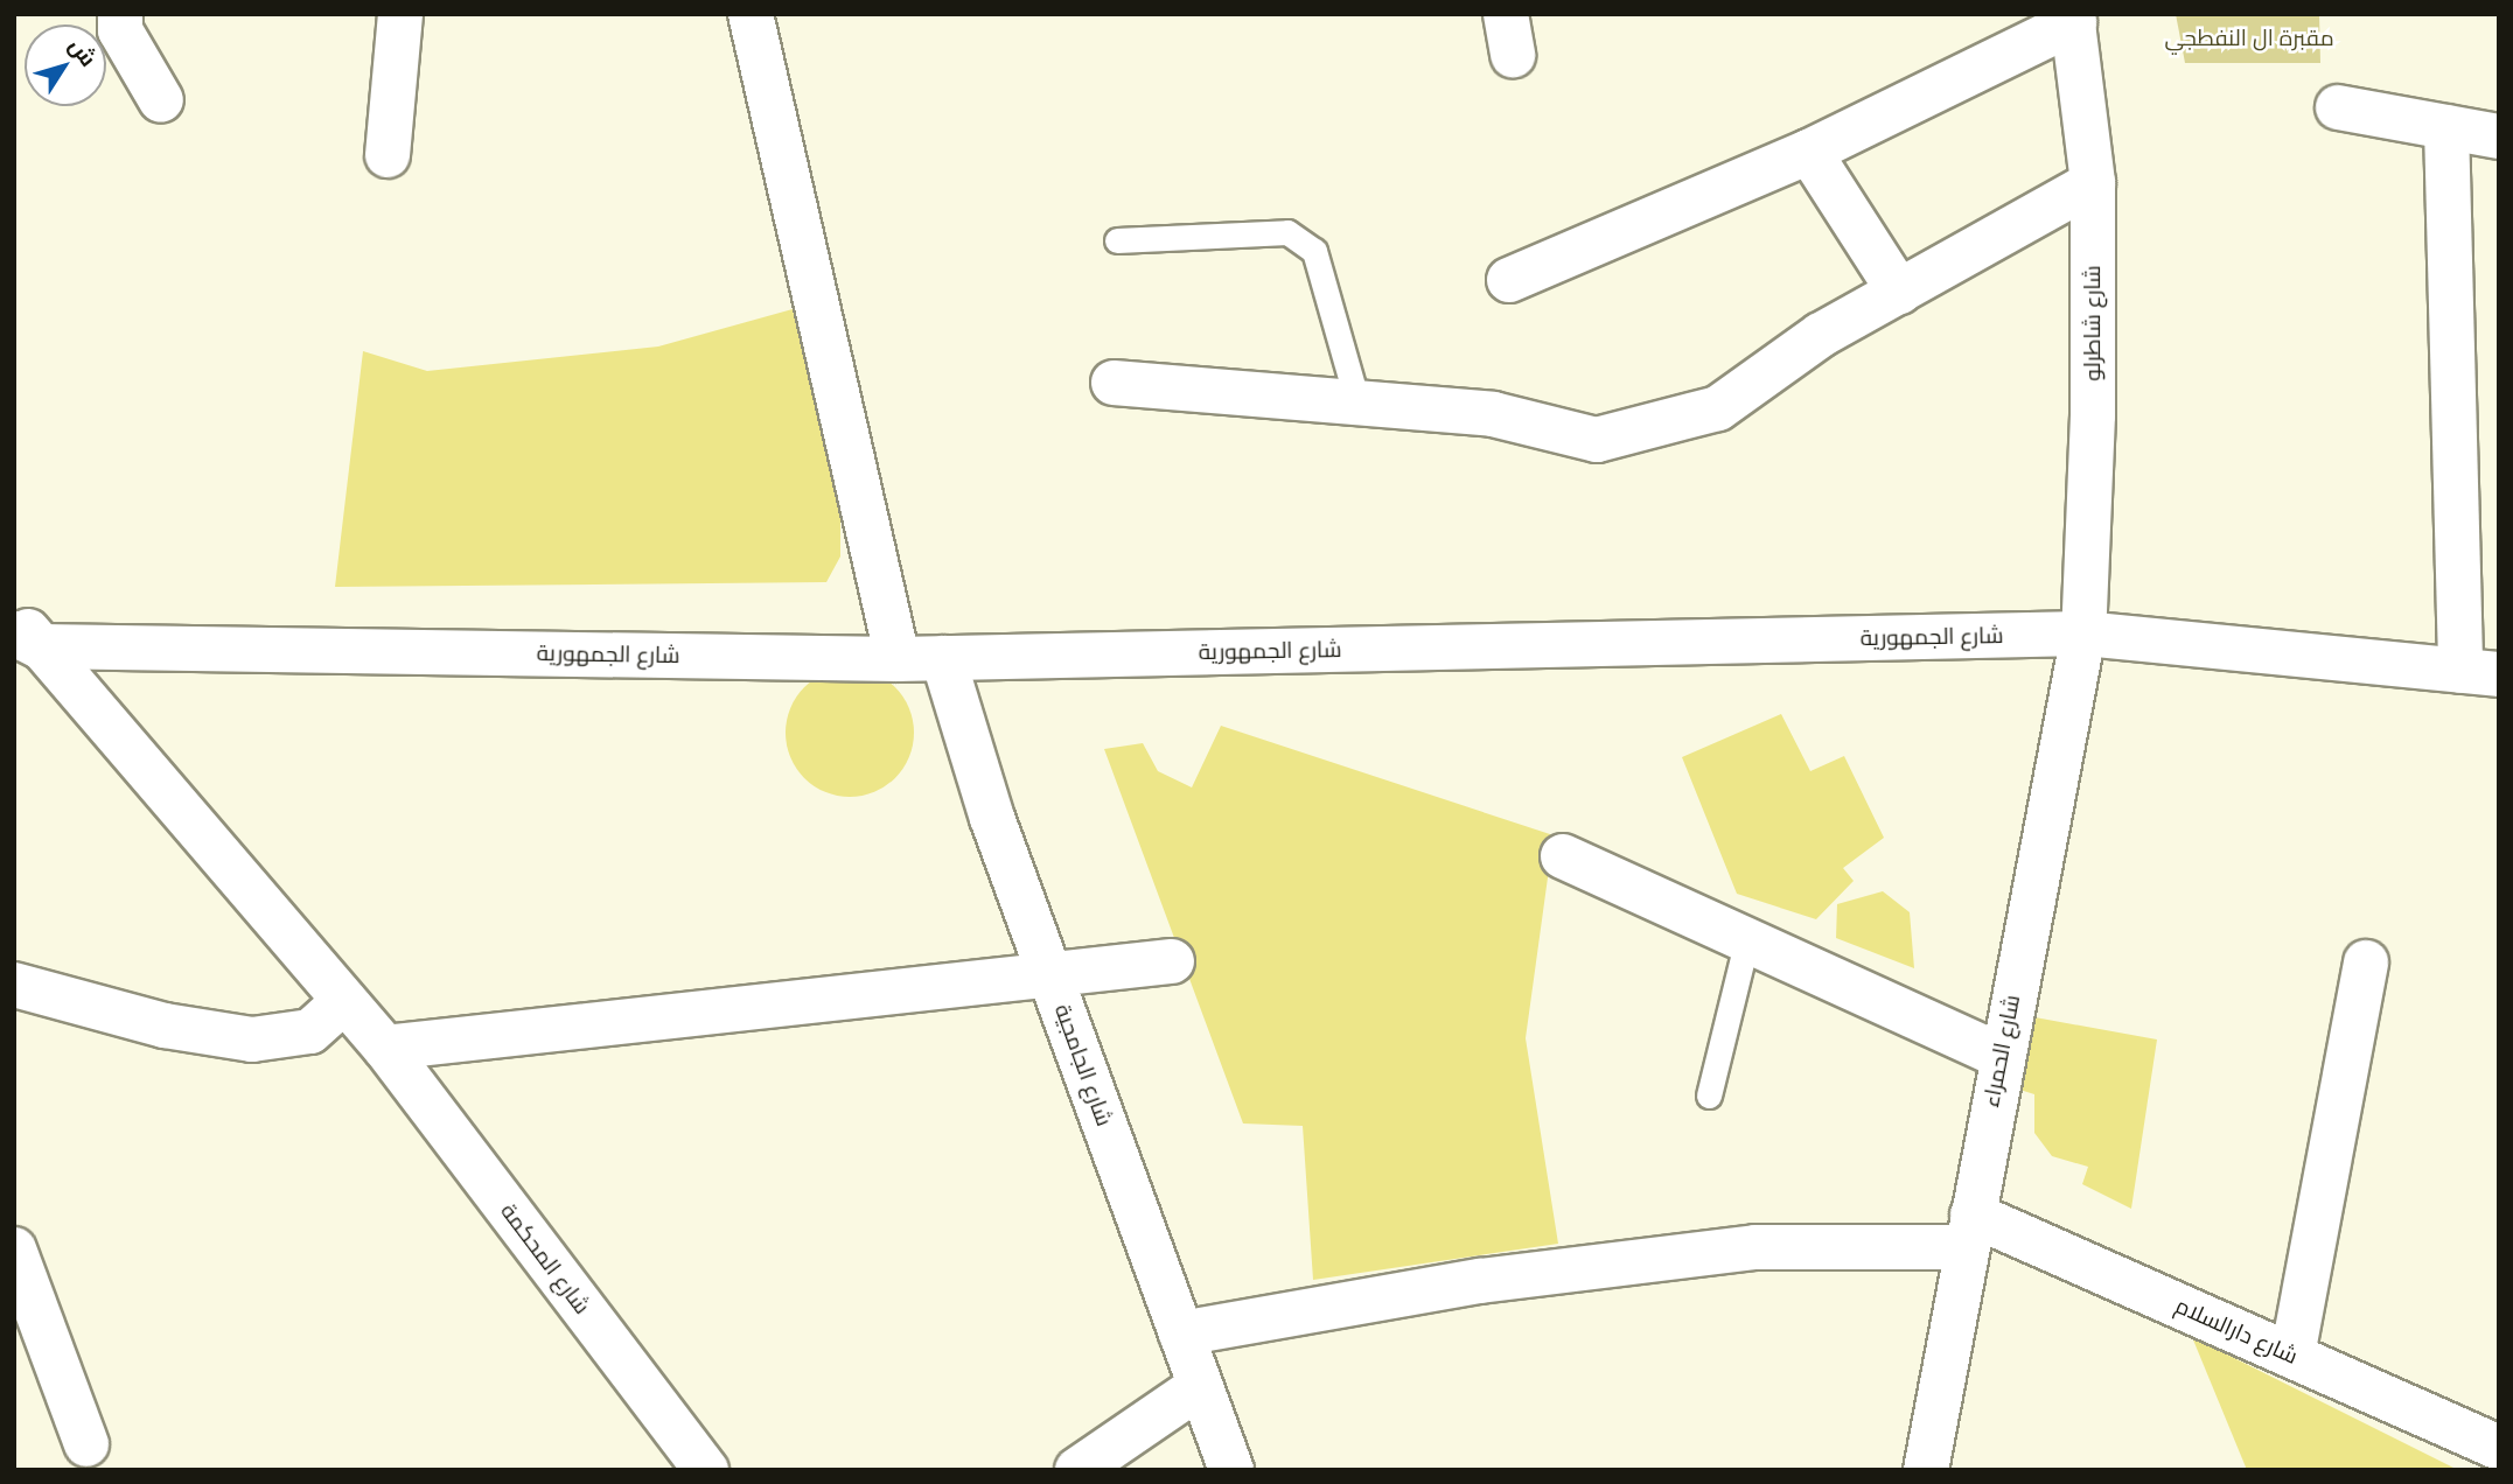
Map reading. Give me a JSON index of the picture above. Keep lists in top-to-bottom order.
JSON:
{
  "streets": {
    "street": [
      "شارع شاطرلو",
      "شارع الجمهورية",
      "شارع الحمراء",
      "شارع الجامجية",
      "شارع المحكمة",
      "شارع دارالسلام"
    ]
  },
  "crossings": [
    ["شارع شاطرلو", "شارع الجمهورية"],
    ["شارع شاطرلو", "شارع الحمراء"],
    ["شارع الجمهورية", "شارع الحمراء"],
    ["شارع الجمهورية", "شارع الجامجية"],
    ["شارع الجمهورية", "شارع المحكمة"],
    ["شارع الحمراء", "شارع دارالسلام"]
  ],
  "parks": ["مقبرة ال النفطجي"],
  "north": "top right"
}
